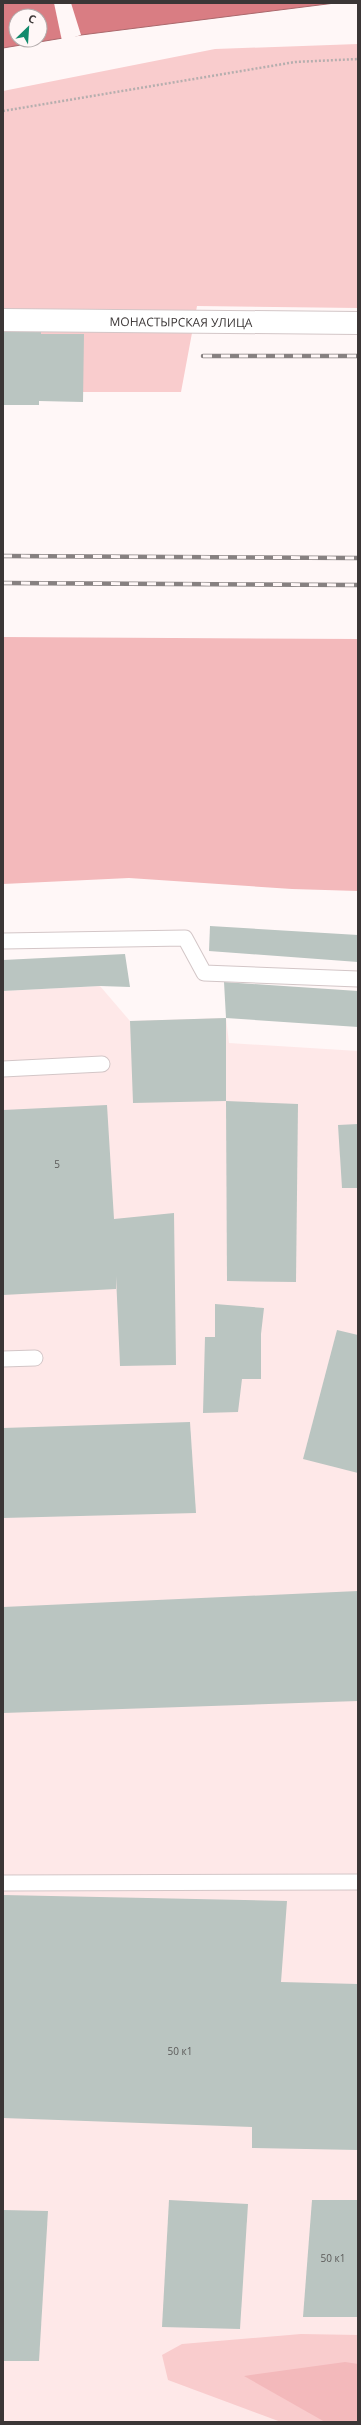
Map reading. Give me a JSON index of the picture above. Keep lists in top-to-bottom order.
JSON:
{
  "streets": {
    "street": ["МОНАСТЫРСКАЯ УЛИЦА"]
  },
  "house_numbers": ["5", "50 к1", "50 к1"],
  "north": "top right"
}
